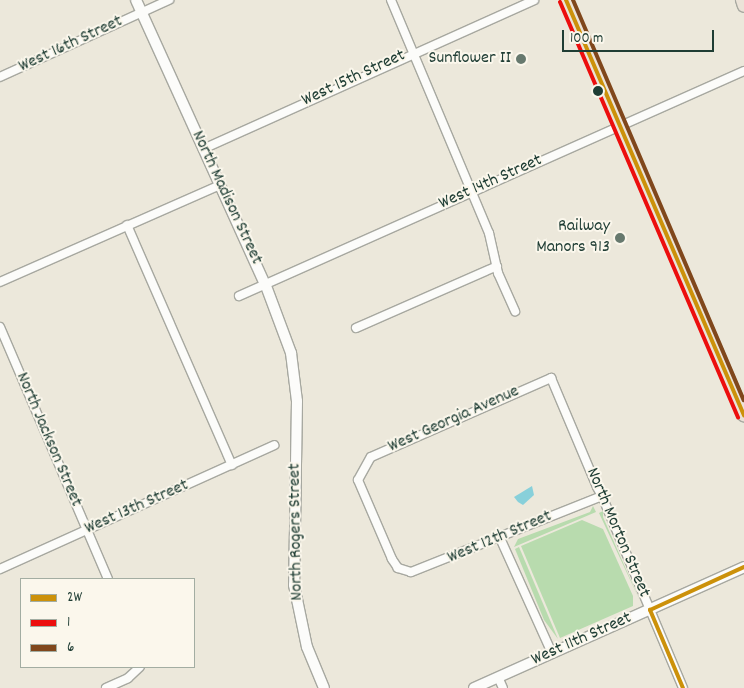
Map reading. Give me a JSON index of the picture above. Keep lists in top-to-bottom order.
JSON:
{
  "streets": {
    "street": [
      "West 16th Street",
      "West 15th Street",
      "West 14th Street",
      "North Madison Street",
      "West Georgia Avenue",
      "North Jackson Street",
      "West 13th Street",
      "North Rogers Street",
      "North Morton Street",
      "West 12th Street",
      "West 11th Street"
    ]
  },
  "crossings": [
    ["West 16th Street", "North Madison Street"],
    ["West 15th Street", "North Madison Street"],
    ["West 14th Street", "North Madison Street"],
    ["North Madison Street", "North Rogers Street"],
    ["West Georgia Avenue", "North Morton Street"],
    ["West Georgia Avenue", "West 12th Street"],
    ["North Jackson Street", "West 13th Street"],
    ["North Morton Street", "West 12th Street"],
    ["North Morton Street", "West 11th Street"]
  ],
  "places": ["Sunflower II", "Railway Manors 913"],
  "lines": ["transit line 2W", "transit line 6", "transit line 1"],
  "legend": ["2W", "1", "6"],
  "scale_bar": "100 m"
}
